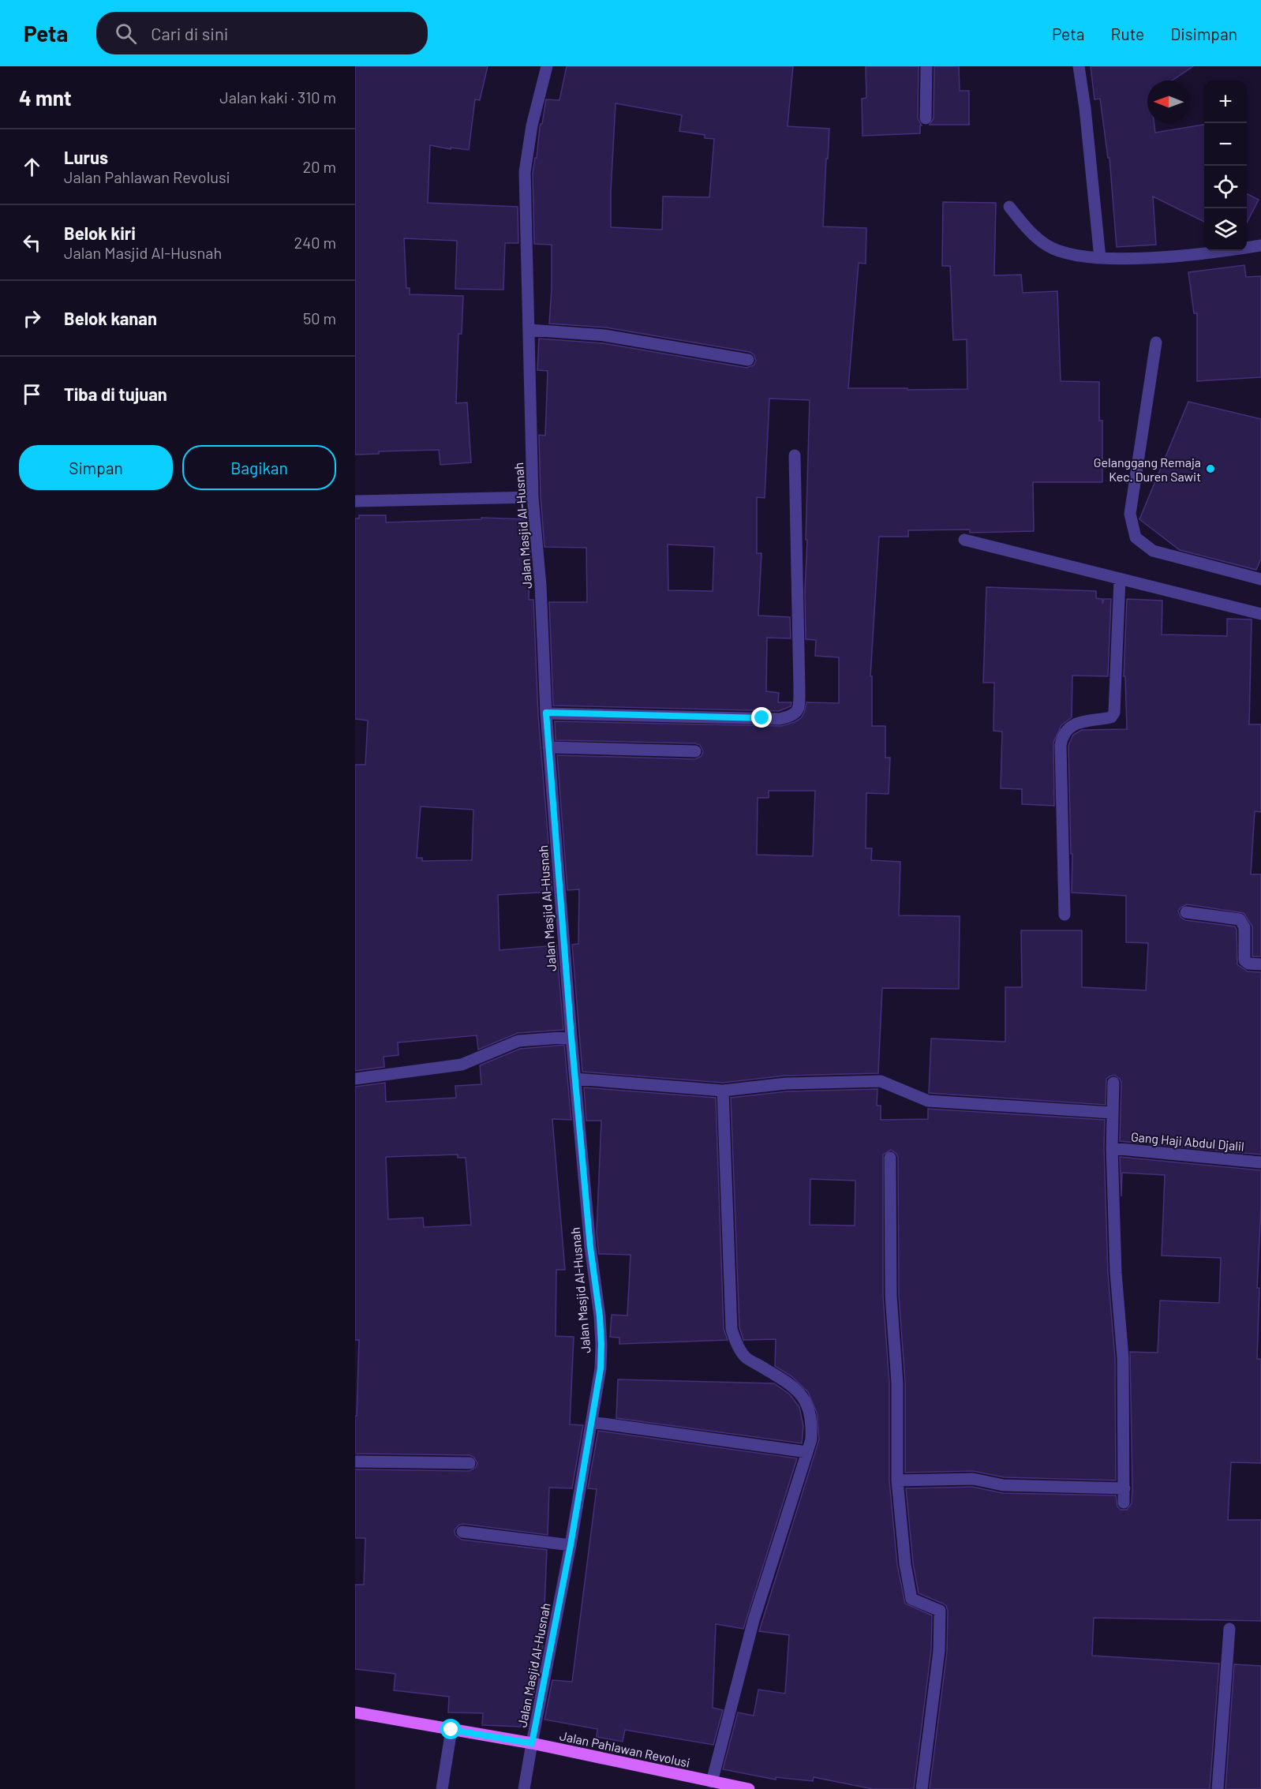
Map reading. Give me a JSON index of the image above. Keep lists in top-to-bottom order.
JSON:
{
  "streets": {
    "main road": ["Jalan Pahlawan Revolusi"],
    "street": ["Jalan Masjid Al-Husnah", "Gang Haji Abdul Djalil"]
  },
  "crossings": [
    ["Jalan Masjid Al-Husnah", "Jalan Pahlawan Revolusi"]
  ],
  "places": ["Gelanggang Remaja Kec. Duren Sawit"],
  "north": "left",
  "page": {
    "header": "Peta",
    "search": "Cari di sini",
    "nav": ["Peta", "Rute", "Disimpan"],
    "heading": ["4 mnt", "Jalan kaki · 310 m"],
    "map_buttons": ["+", "−"],
    "list": [
      ["Lurus", "Jalan Pahlawan Revolusi", "20 m"],
      ["Belok kiri", "Jalan Masjid Al-Husnah", "240 m"],
      ["Belok kanan", "50 m"],
      "Tiba di tujuan"
    ],
    "buttons": ["Simpan", "Bagikan"]
  }
}
